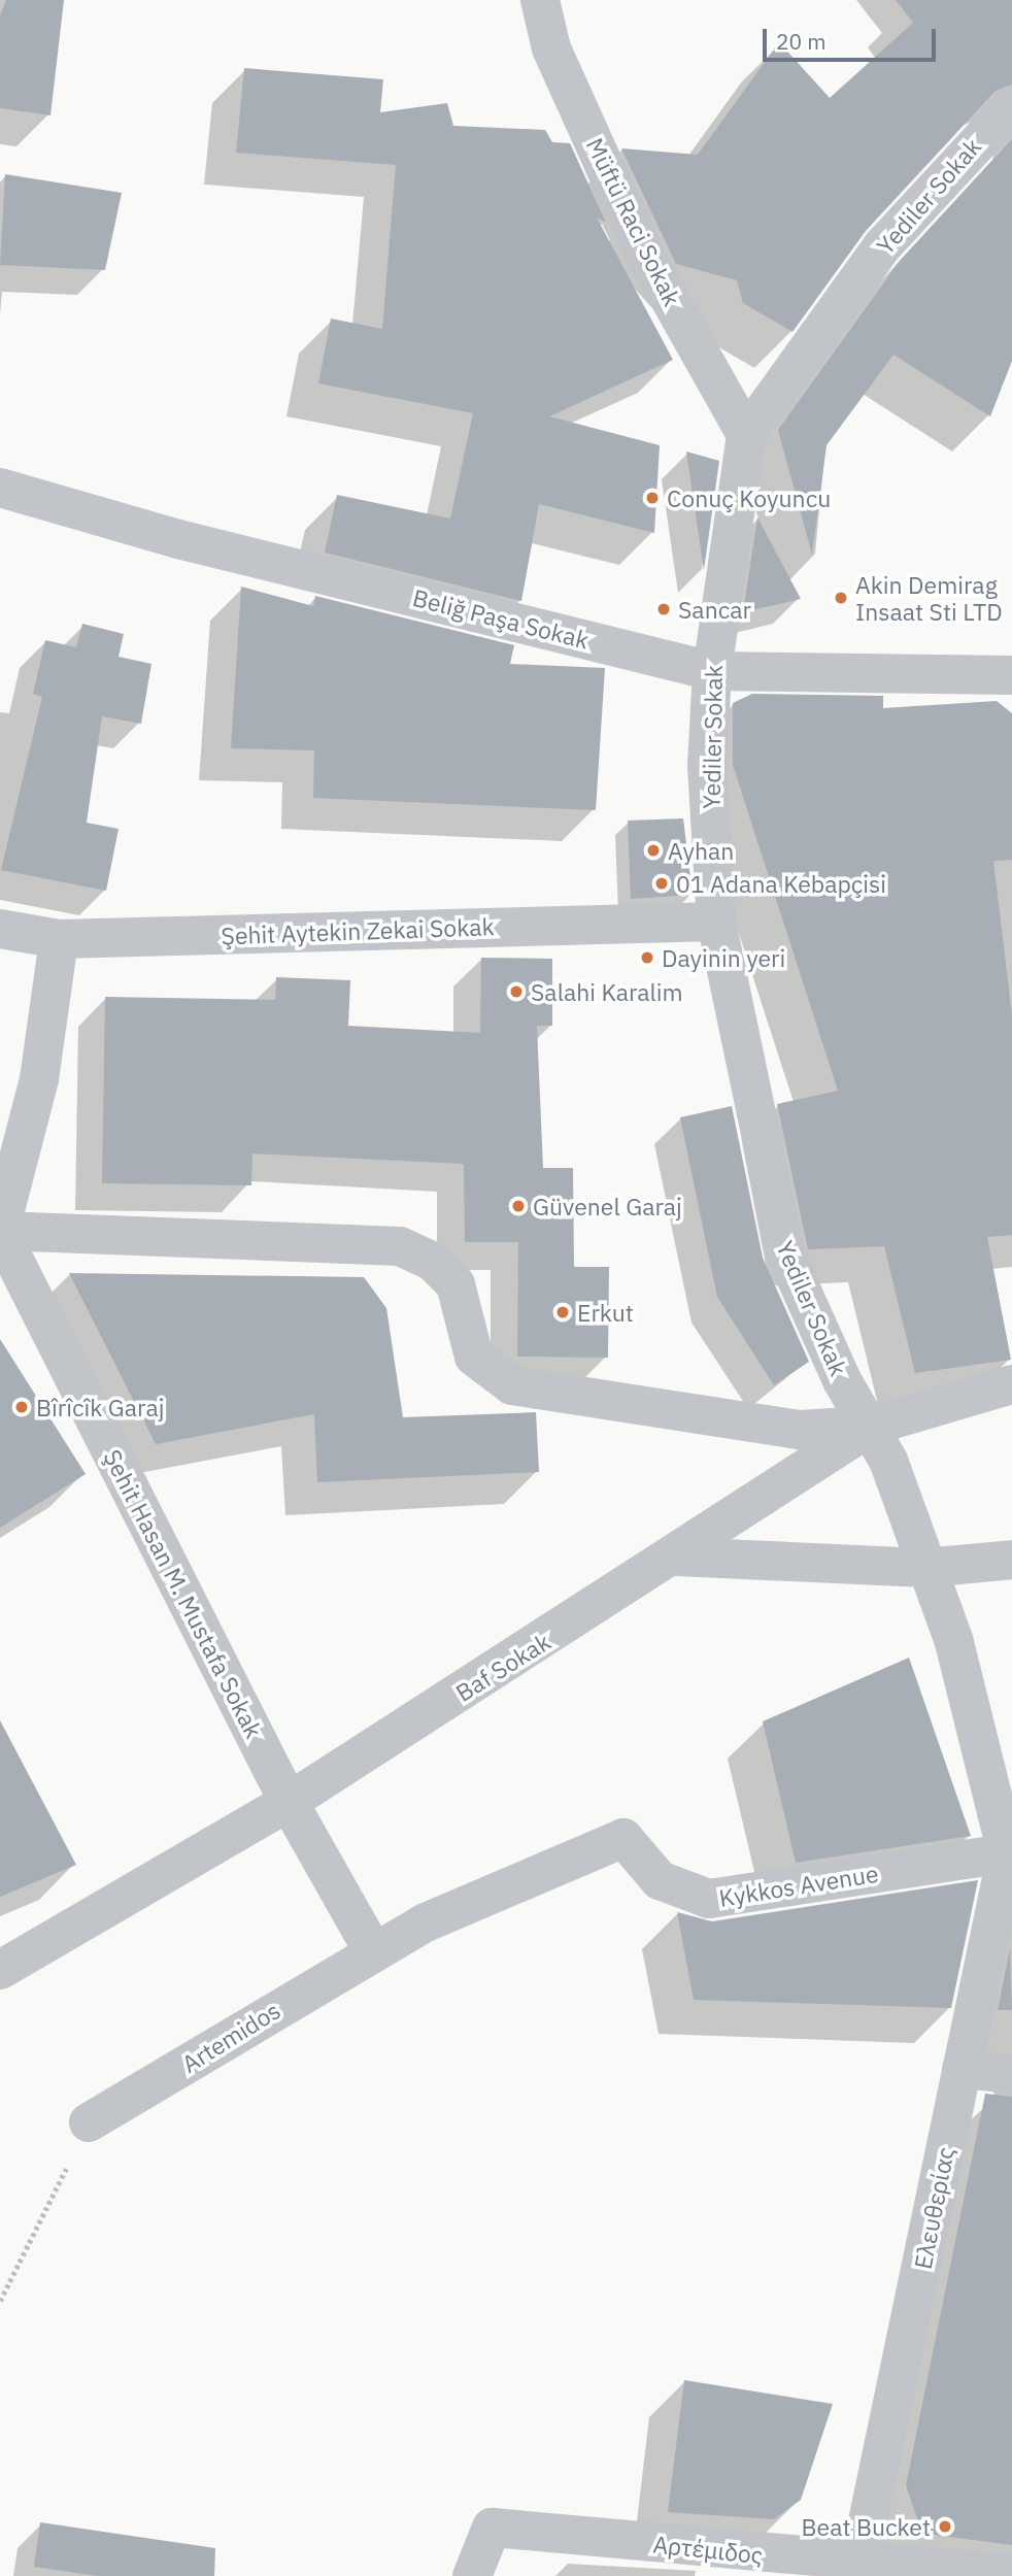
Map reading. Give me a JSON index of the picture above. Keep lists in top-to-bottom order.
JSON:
{
  "streets": {
    "street": [
      "Yediler Sokak",
      "Müftü Raci Sokak",
      "Beliğ Paşa Sokak",
      "Şehit Aytekin Zekai Sokak",
      "Şehit Hasan M. Mustafa Sokak",
      "Baf Sokak",
      "Kykkos Avenue",
      "Artemidos",
      "Ελευθερίας",
      "Αρτέμιδος"
    ]
  },
  "crossings": [
    ["Yediler Sokak", "Müftü Raci Sokak"],
    ["Yediler Sokak", "Beliğ Paşa Sokak"],
    ["Yediler Sokak", "Şehit Aytekin Zekai Sokak"],
    ["Yediler Sokak", "Baf Sokak"],
    ["Yediler Sokak", "Kykkos Avenue"],
    ["Yediler Sokak", "Ελευθερίας"],
    ["Şehit Hasan M. Mustafa Sokak", "Baf Sokak"],
    ["Şehit Hasan M. Mustafa Sokak", "Kykkos Avenue"],
    ["Şehit Hasan M. Mustafa Sokak", "Artemidos"],
    ["Kykkos Avenue", "Artemidos"],
    ["Kykkos Avenue", "Ελευθερίας"],
    ["Ελευθερίας", "Αρτέμιδος"]
  ],
  "places": [
    "Conuç Koyuncu",
    "Akin Demirag Insaat Sti LTD",
    "Sancar",
    "Ayhan",
    "01 Adana Kebapçisi",
    "Dayinin yeri",
    "Salahi Karalim",
    "Güvenel Garaj",
    "Erkut",
    "Bîrîcîk Garaj",
    "Beat Bucket"
  ],
  "scale_bar": "20 m"
}
